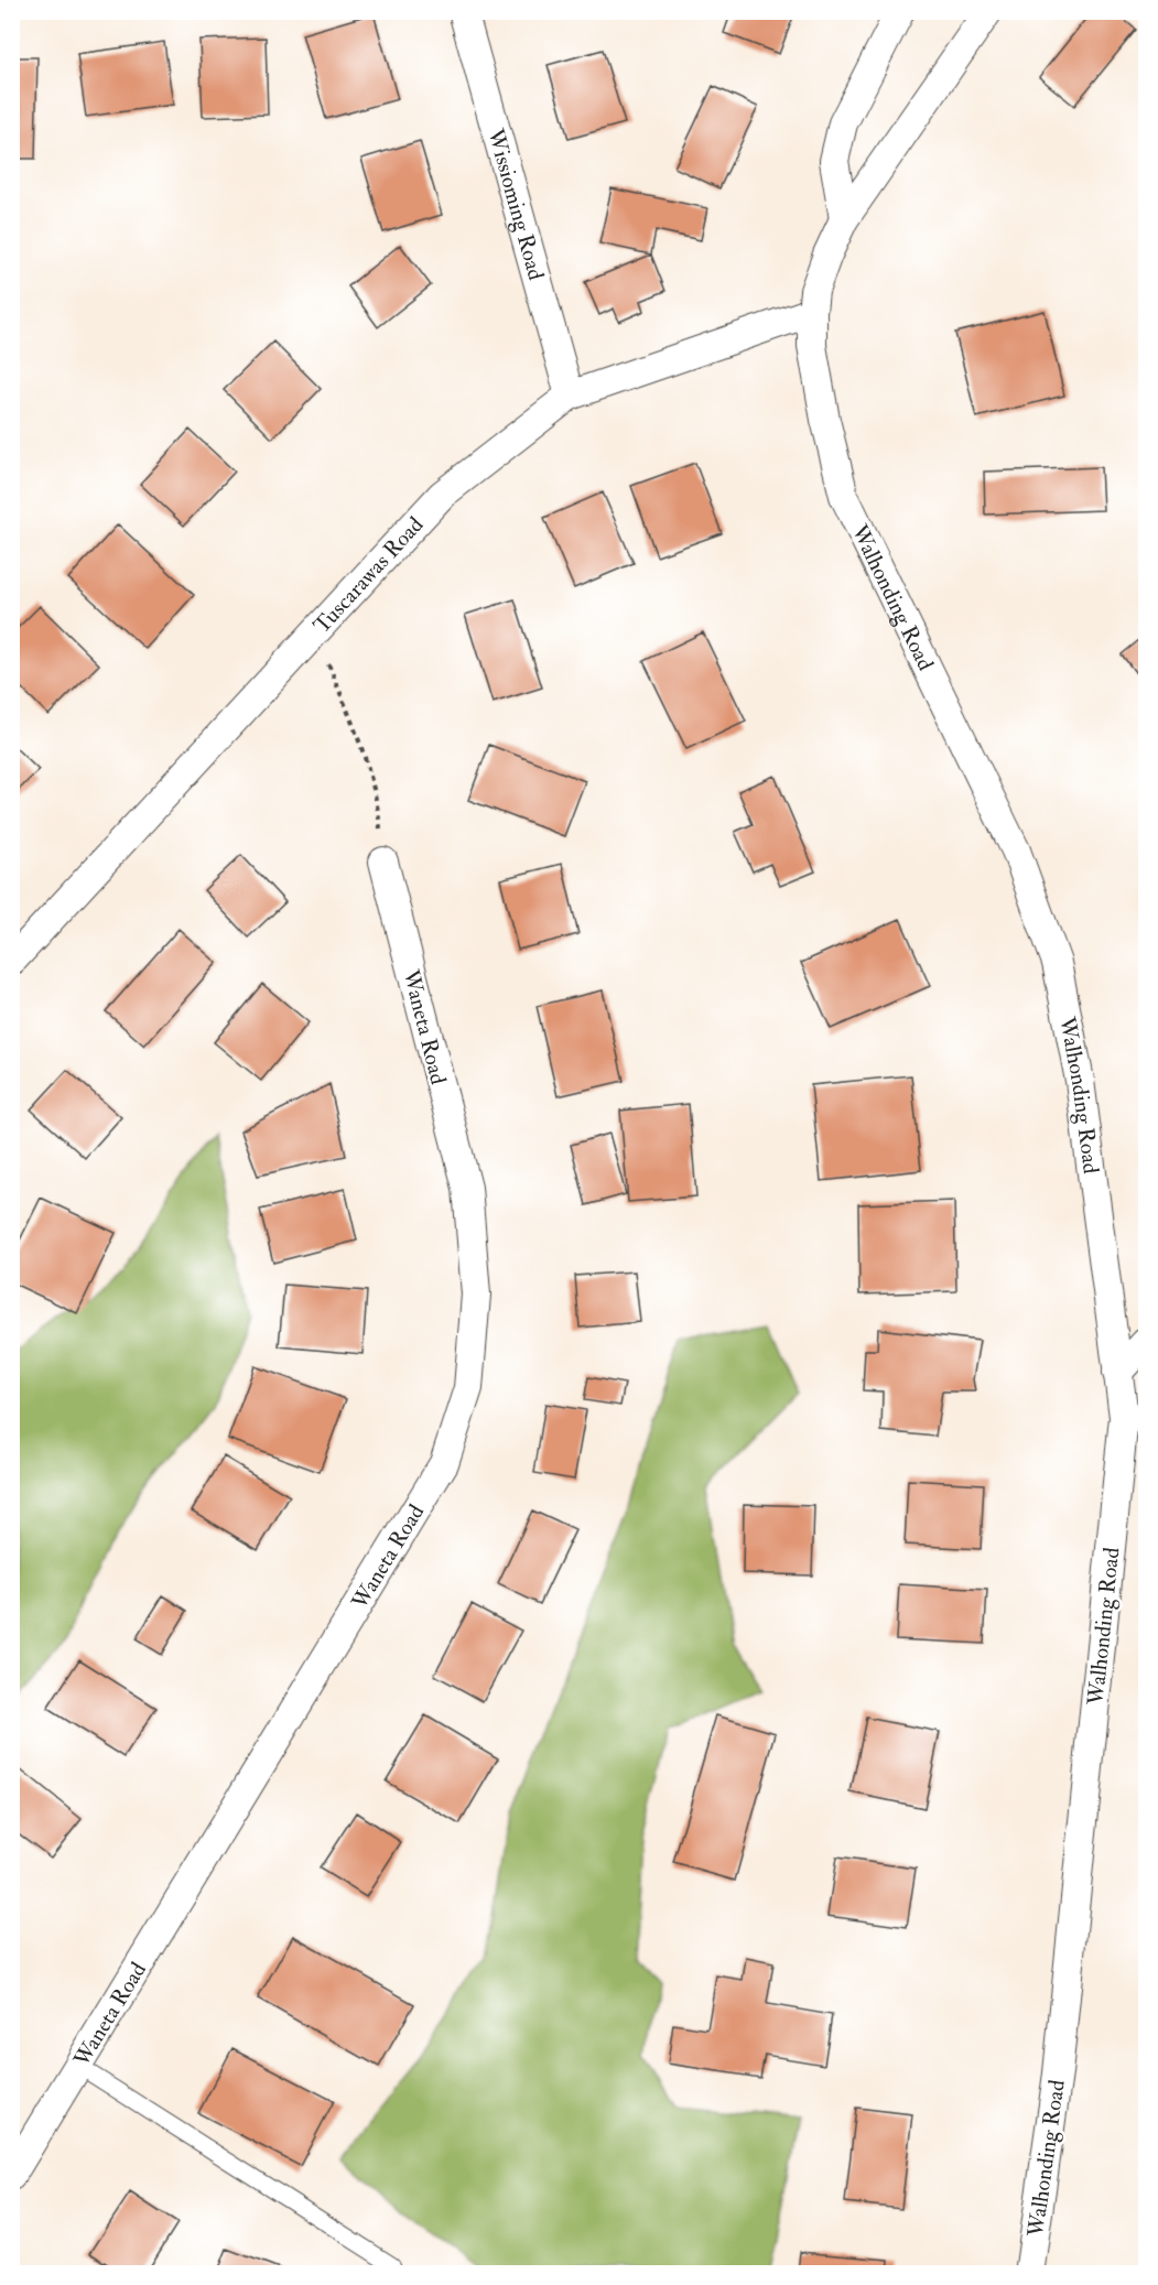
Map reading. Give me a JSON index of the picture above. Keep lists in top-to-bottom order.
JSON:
{
  "streets": {
    "street": [
      "Wissioming Road",
      "Tuscarawas Road",
      "Walhonding Road",
      "Waneta Road"
    ]
  },
  "crossings": [
    ["Wissioming Road", "Tuscarawas Road"],
    ["Tuscarawas Road", "Walhonding Road"]
  ]
}
